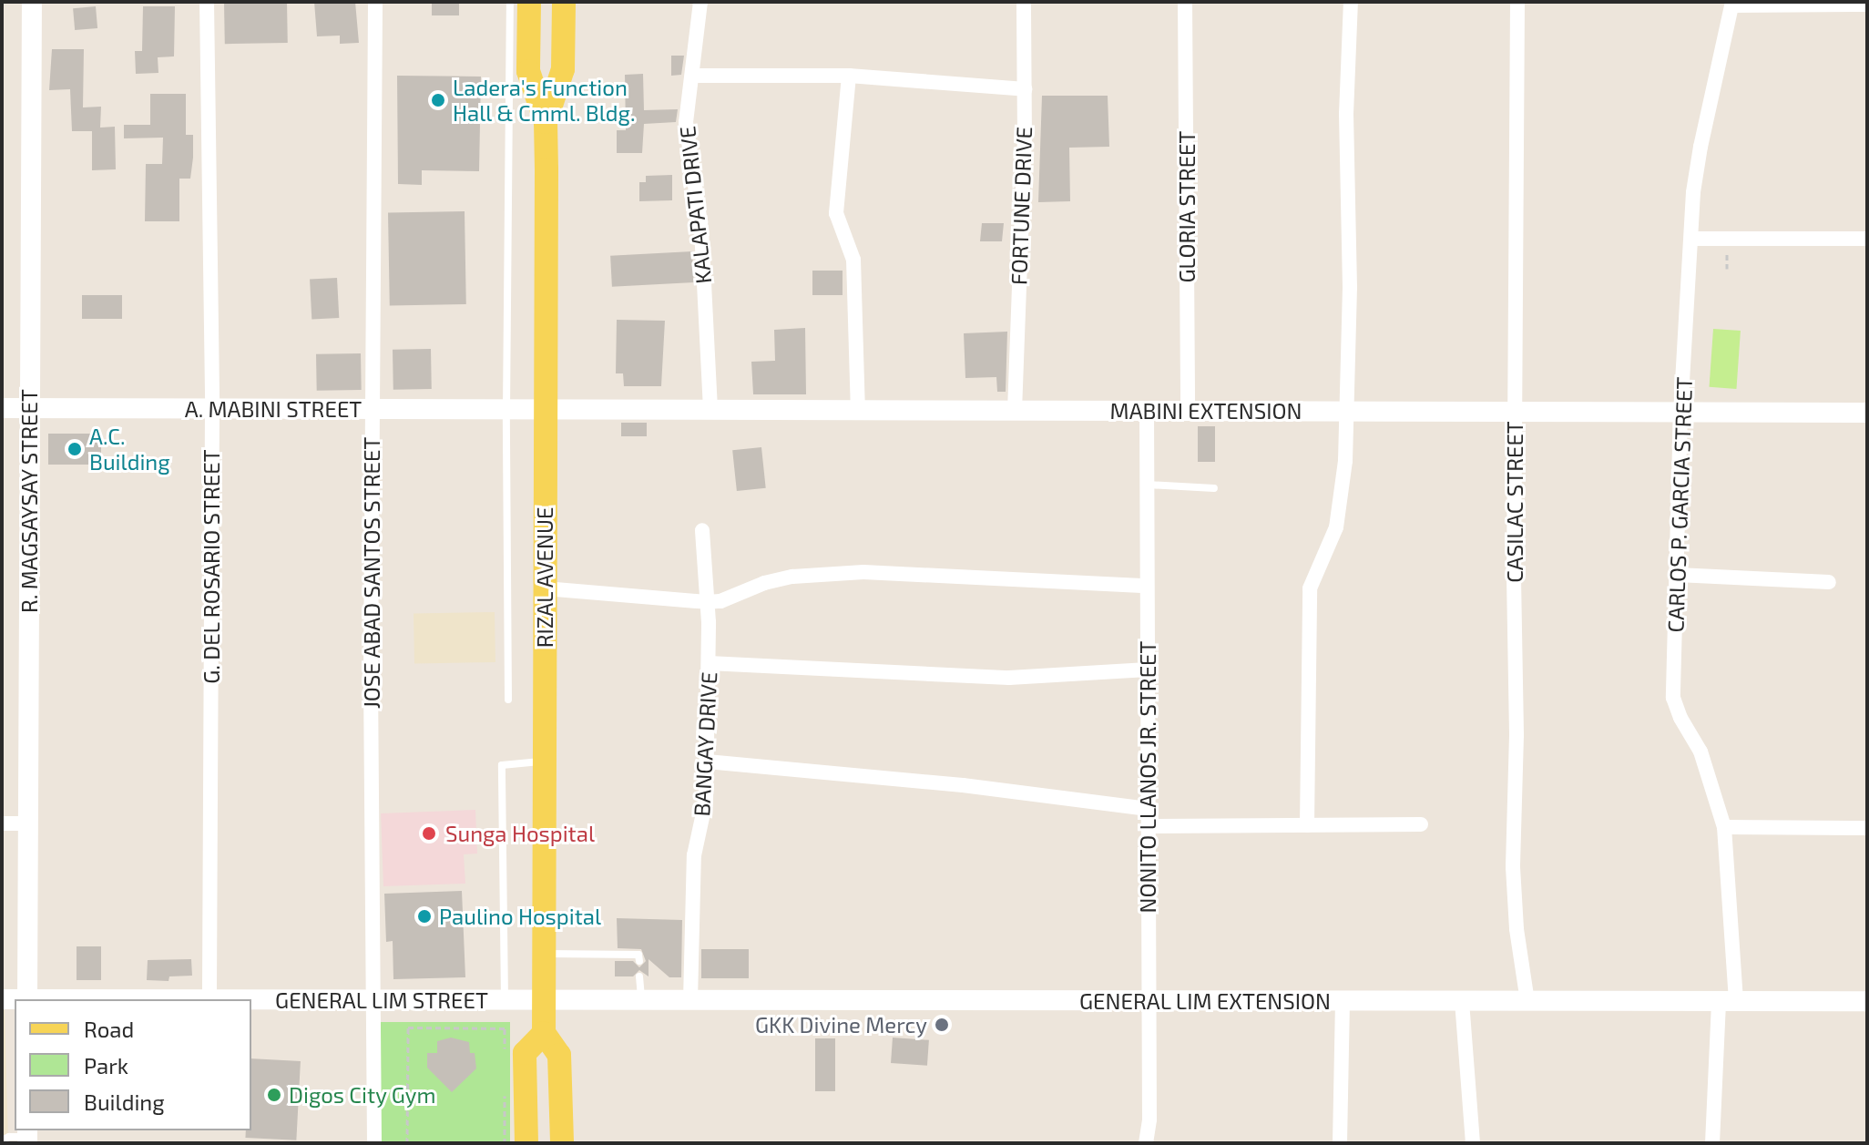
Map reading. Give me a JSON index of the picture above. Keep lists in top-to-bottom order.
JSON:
{
  "streets": {
    "main road": ["RIZAL AVENUE"],
    "street": [
      "KALAPATI DRIVE",
      "FORTUNE DRIVE",
      "GLORIA STREET",
      "A. MABINI STREET",
      "MABINI EXTENSION",
      "R. MAGSAYSAY STREET",
      "CASILAC STREET",
      "CARLOS P. GARCIA STREET",
      "G. DEL ROSARIO STREET",
      "JOSE ABAD SANTOS STREET",
      "BANGAY DRIVE",
      "NONITO LLANOS JR. STREET",
      "GENERAL LIM STREET",
      "GENERAL LIM EXTENSION"
    ]
  },
  "crossings": [
    ["KALAPATI DRIVE", "MABINI EXTENSION"],
    ["FORTUNE DRIVE", "MABINI EXTENSION"],
    ["GLORIA STREET", "MABINI EXTENSION"],
    ["A. MABINI STREET", "MABINI EXTENSION"],
    ["A. MABINI STREET", "R. MAGSAYSAY STREET"],
    ["A. MABINI STREET", "G. DEL ROSARIO STREET"],
    ["A. MABINI STREET", "JOSE ABAD SANTOS STREET"],
    ["A. MABINI STREET", "RIZAL AVENUE"],
    ["MABINI EXTENSION", "CASILAC STREET"],
    ["MABINI EXTENSION", "CARLOS P. GARCIA STREET"],
    ["MABINI EXTENSION", "RIZAL AVENUE"],
    ["MABINI EXTENSION", "NONITO LLANOS JR. STREET"],
    ["CASILAC STREET", "GENERAL LIM EXTENSION"],
    ["CARLOS P. GARCIA STREET", "GENERAL LIM EXTENSION"],
    ["JOSE ABAD SANTOS STREET", "GENERAL LIM STREET"],
    ["RIZAL AVENUE", "GENERAL LIM STREET"],
    ["RIZAL AVENUE", "GENERAL LIM EXTENSION"],
    ["BANGAY DRIVE", "GENERAL LIM EXTENSION"],
    ["NONITO LLANOS JR. STREET", "GENERAL LIM EXTENSION"],
    ["GENERAL LIM STREET", "GENERAL LIM EXTENSION"]
  ],
  "places": [
    "Ladera's Function Hall & Cmml. Bldg.",
    "A.C. Building",
    "Sunga Hospital",
    "Paulino Hospital",
    "GKK Divine Mercy",
    "Digos City Gym"
  ],
  "legend": ["Road", "Park", "Building"]
}
